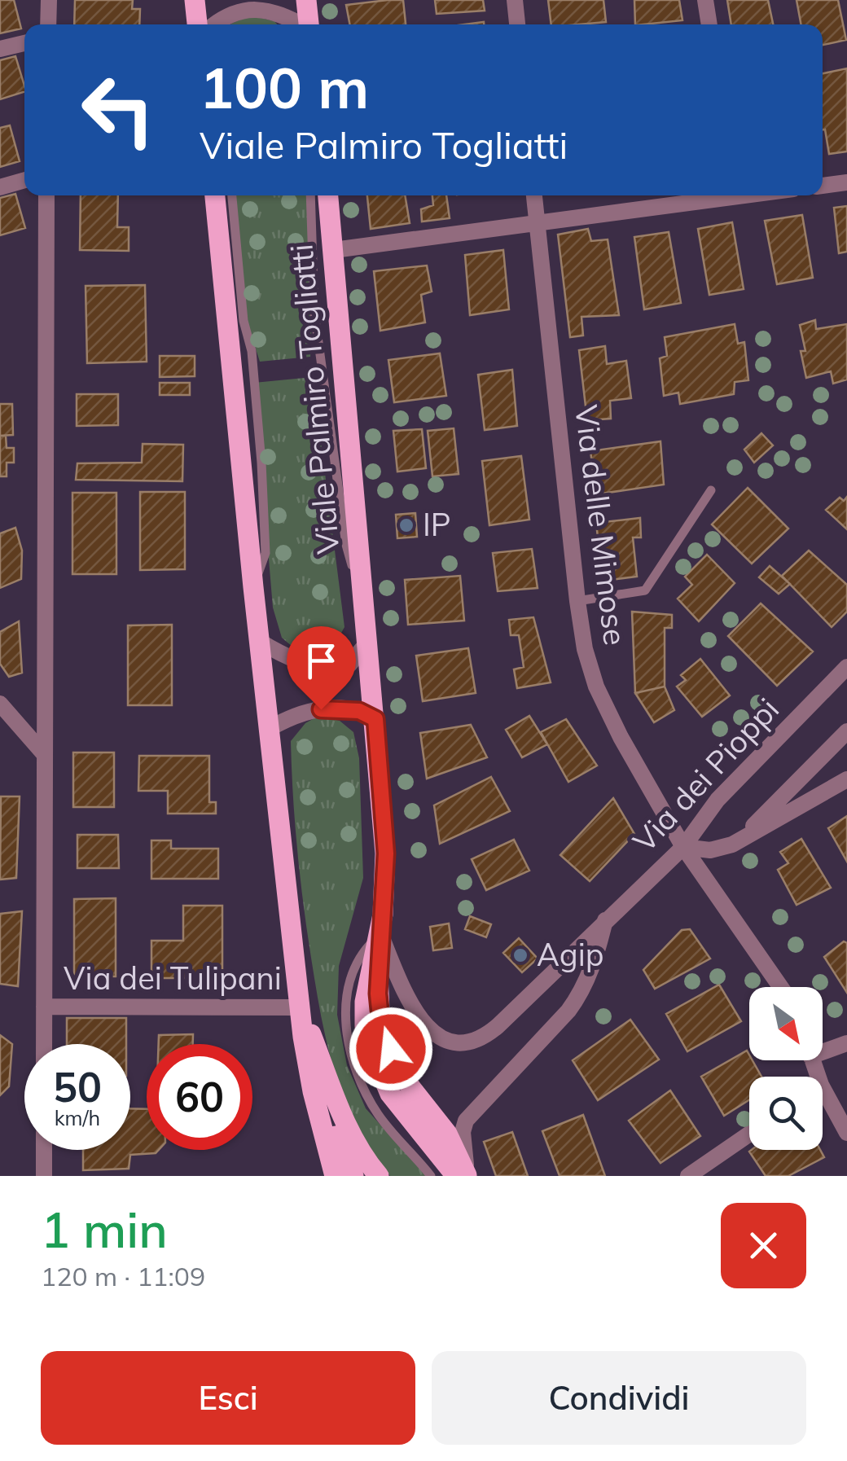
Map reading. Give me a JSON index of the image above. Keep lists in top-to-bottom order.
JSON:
{
  "streets": {
    "main road": ["Viale Palmiro Togliatti"],
    "street": ["Via delle Mimose", "Via dei Pioppi", "Via dei Tulipani"]
  },
  "crossings": [
    ["Viale Palmiro Togliatti", "Via dei Pioppi"],
    ["Viale Palmiro Togliatti", "Via dei Tulipani"],
    ["Via delle Mimose", "Via dei Pioppi"]
  ],
  "places": ["IP", "Agip"],
  "north": "bottom right",
  "page": {
    "turn": ["100 m", "Viale Palmiro Togliatti"],
    "speed": "50 km/h",
    "limit": "60",
    "heading": ["1 min", "120 m · 11:09"],
    "buttons": ["Esci", "Condividi"]
  }
}
